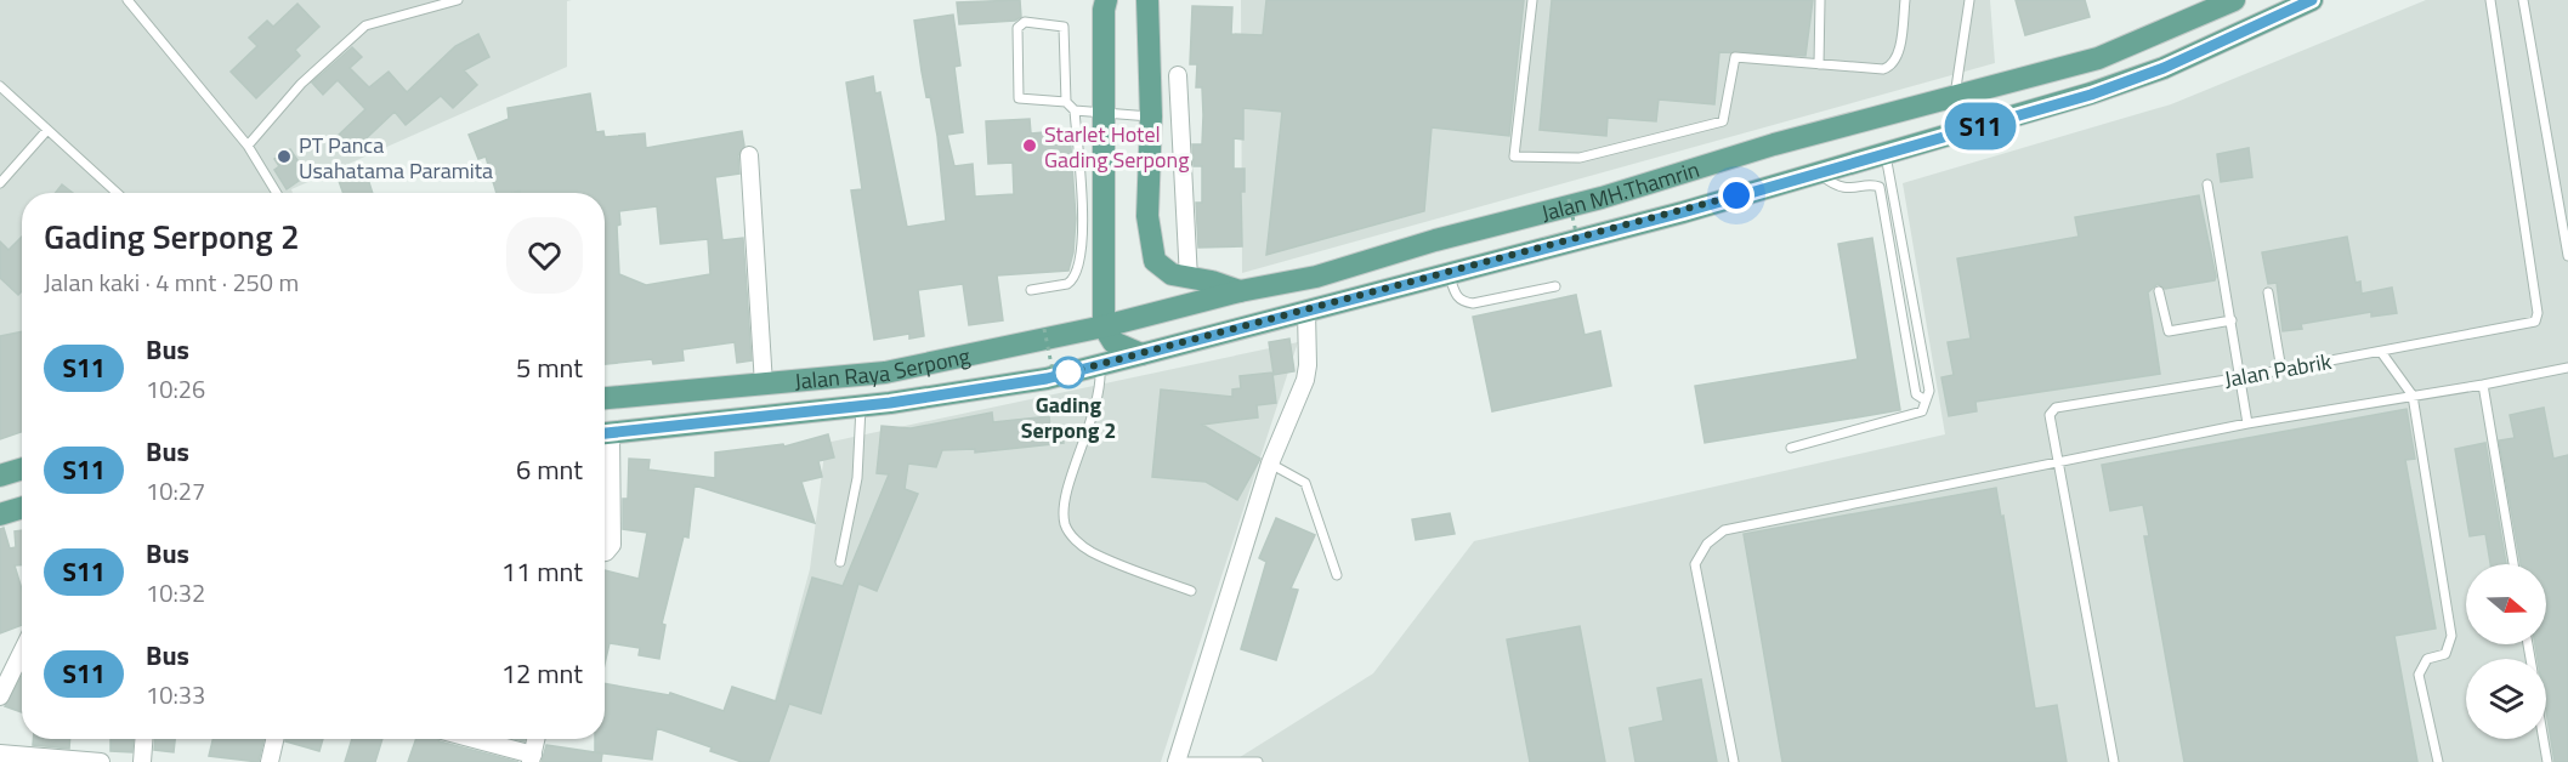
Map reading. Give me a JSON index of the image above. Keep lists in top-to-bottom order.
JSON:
{
  "streets": {
    "main road": ["Jalan MH.Thamrin", "Jalan Raya Serpong"],
    "lane": ["Jalan Pabrik"]
  },
  "crossings": [
    ["Jalan MH.Thamrin", "Jalan Raya Serpong"]
  ],
  "places": ["Starlet Hotel Gading Serpong", "PT Panca Usahatama Paramita", "Gading Serpong 2"],
  "lines": ["bus line S11"],
  "north": "right",
  "page": {
    "on_map": "S11",
    "heading": ["Gading Serpong 2", "Jalan kaki · 4 mnt · 250 m"],
    "list": [
      {
        "mark": "S11",
        "name": "Bus",
        "note": "10:26",
        "value": "5 mnt"
      },
      {
        "mark": "S11",
        "name": "Bus",
        "note": "10:27",
        "value": "6 mnt"
      },
      {
        "mark": "S11",
        "name": "Bus",
        "note": "10:32",
        "value": "11 mnt"
      },
      {
        "mark": "S11",
        "name": "Bus",
        "note": "10:33",
        "value": "12 mnt"
      }
    ]
  }
}
